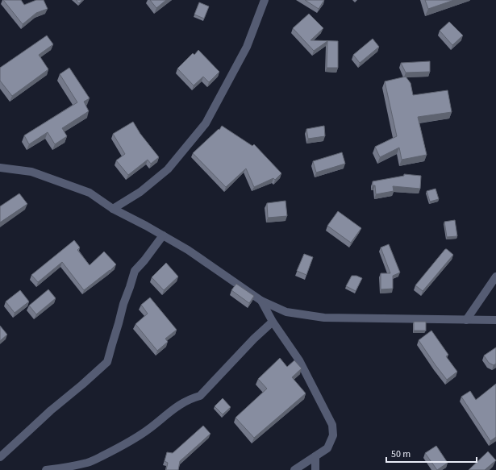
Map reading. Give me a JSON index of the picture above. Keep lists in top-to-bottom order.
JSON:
{
  "scale_bar": "50 m"
}
